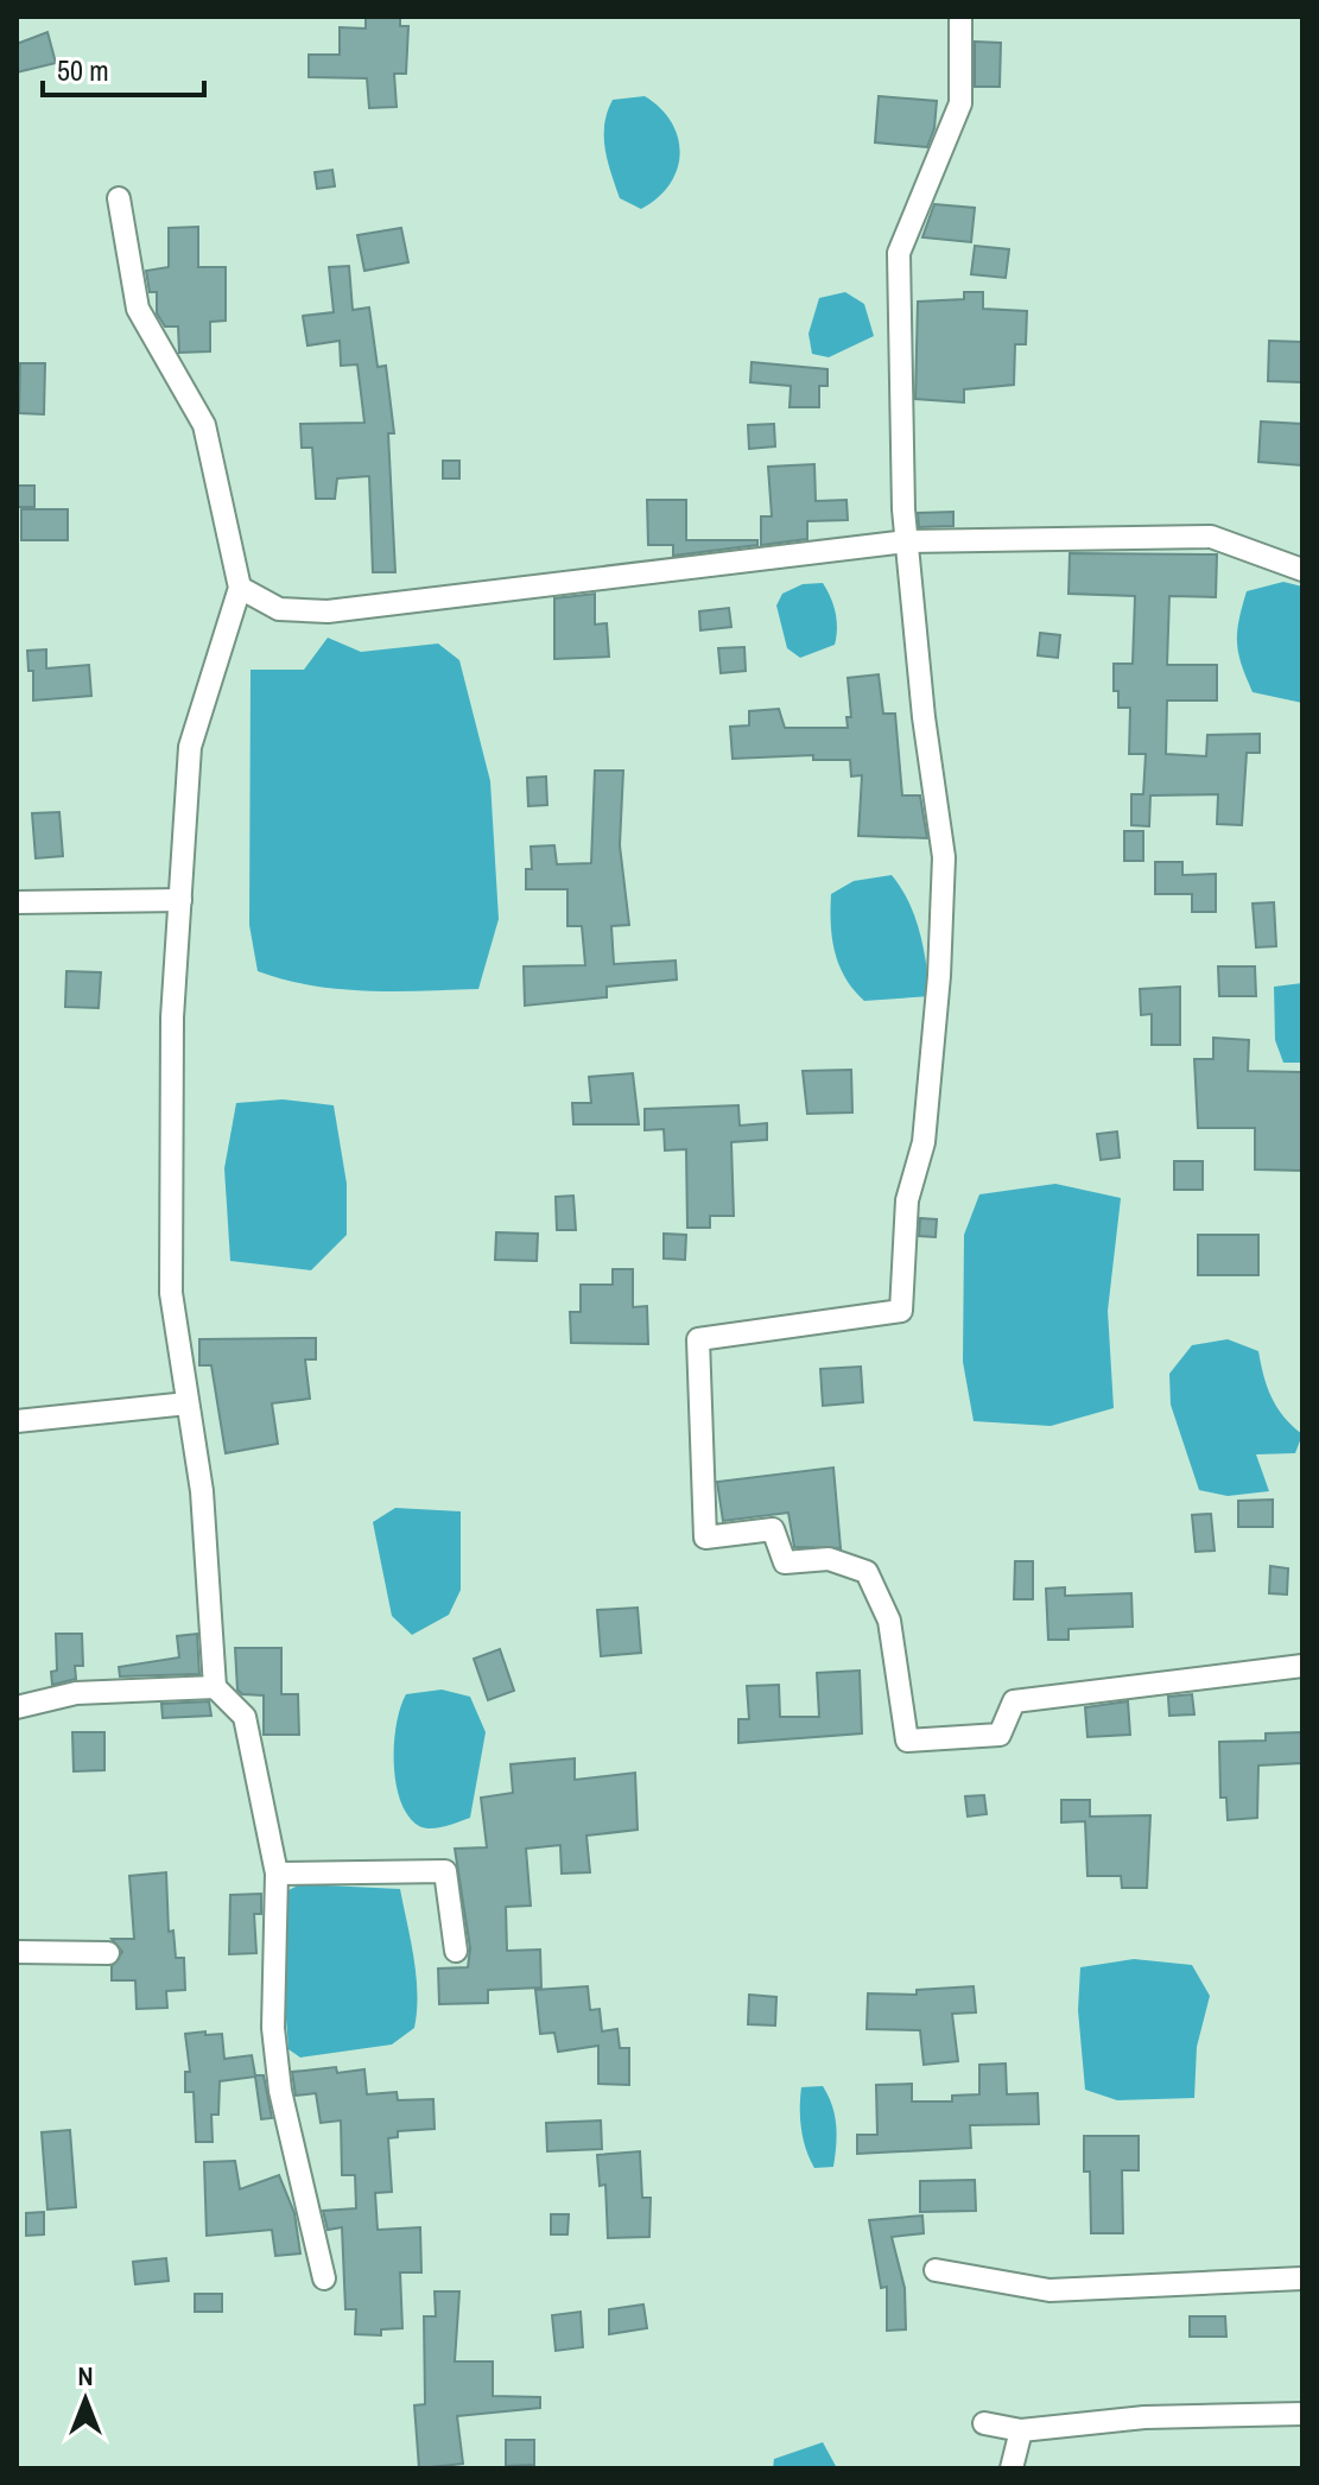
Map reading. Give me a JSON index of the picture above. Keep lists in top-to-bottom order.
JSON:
{
  "scale_bar": "50 m",
  "north": "top"
}
